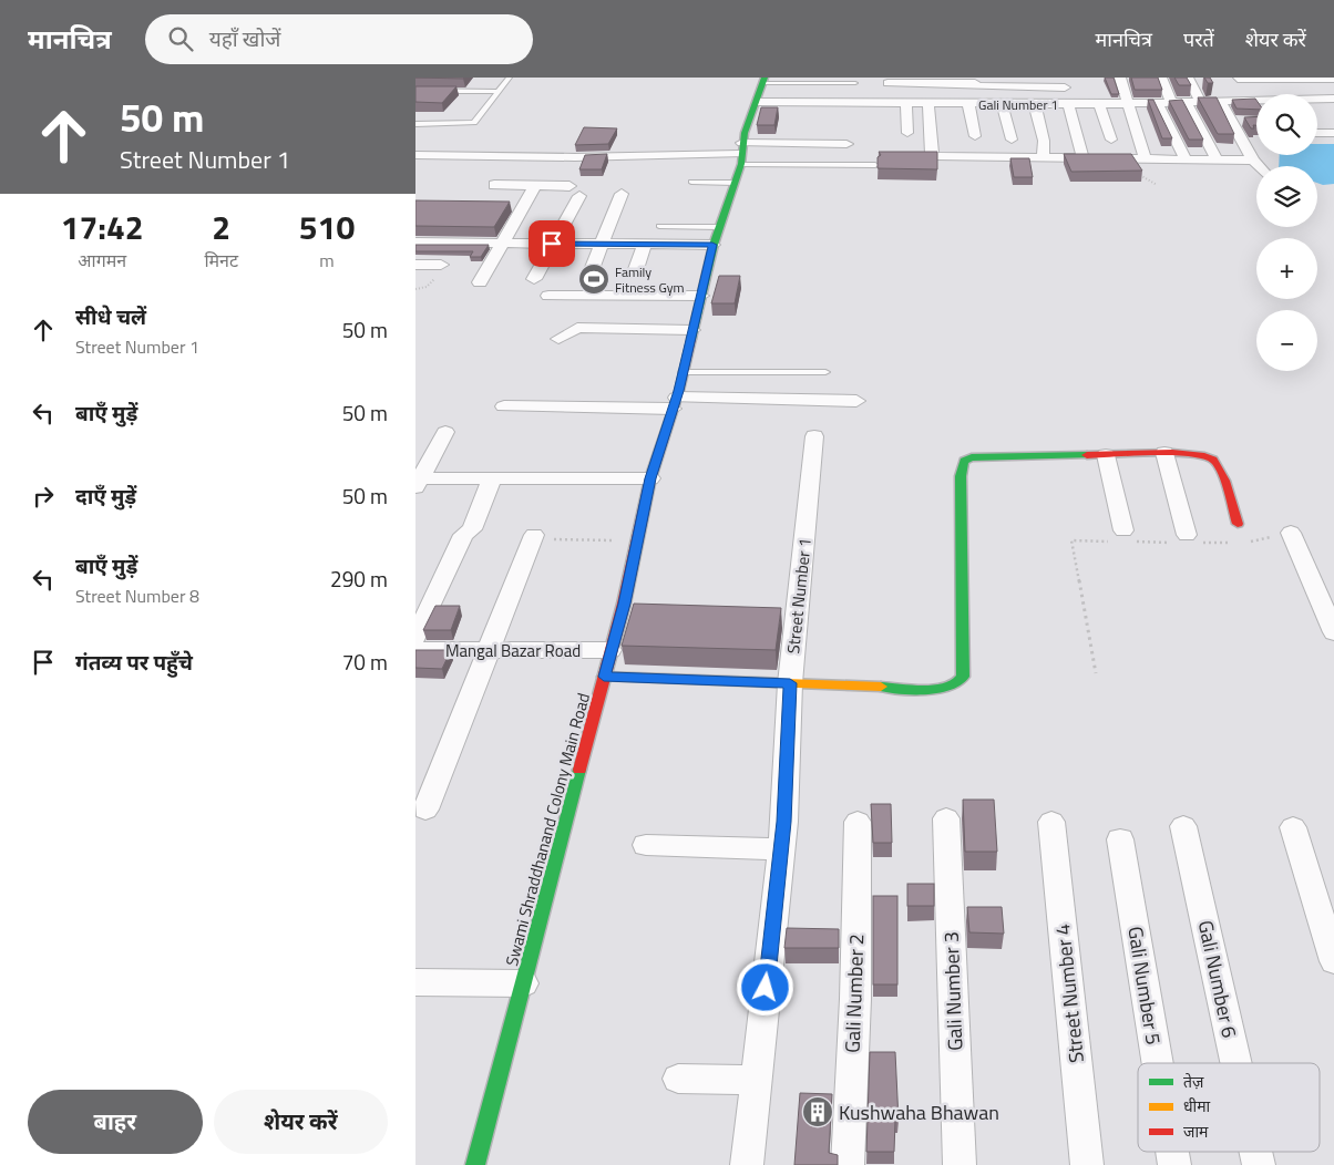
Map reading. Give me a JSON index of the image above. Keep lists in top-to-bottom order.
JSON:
{
  "streets": {
    "street": [
      "Gali Number 1",
      "Street Number 1",
      "Mangal Bazar Road",
      "Swami Shraddhanand Colony Main Road",
      "Gali Number 6",
      "Gali Number 5",
      "Gali Number 3",
      "Gali Number 2",
      "Street Number 4"
    ]
  },
  "crossings": [
    ["Gali Number 1", "Swami Shraddhanand Colony Main Road"],
    ["Mangal Bazar Road", "Swami Shraddhanand Colony Main Road"]
  ],
  "places": {
    "sports": ["Family Fitness Gym"],
    "building": ["Kushwaha Bhawan"]
  },
  "legend": ["तेज़", "धीमा", "जाम"],
  "page": {
    "header": "मानचित्र",
    "search": "यहाँ खोजें",
    "nav": ["मानचित्र", "परतें", "शेयर करें"],
    "turn": ["50 m", "Street Number 1"],
    "map_buttons": ["+", "−"],
    "eta": [
      "17:42",
      "आगमन",
      "2",
      "मिनट",
      "510",
      "m"
    ],
    "list": [
      {
        "name": "सीधे चलें",
        "note": "Street Number 1",
        "value": "50 m"
      },
      {
        "name": "बाएँ मुड़ें",
        "value": "50 m"
      },
      {
        "name": "दाएँ मुड़ें",
        "value": "50 m"
      },
      {
        "name": "बाएँ मुड़ें",
        "note": "Street Number 8",
        "value": "290 m"
      },
      {
        "name": "गंतव्य पर पहुँचे",
        "value": "70 m"
      }
    ],
    "buttons": ["बाहर", "शेयर करें"]
  }
}
